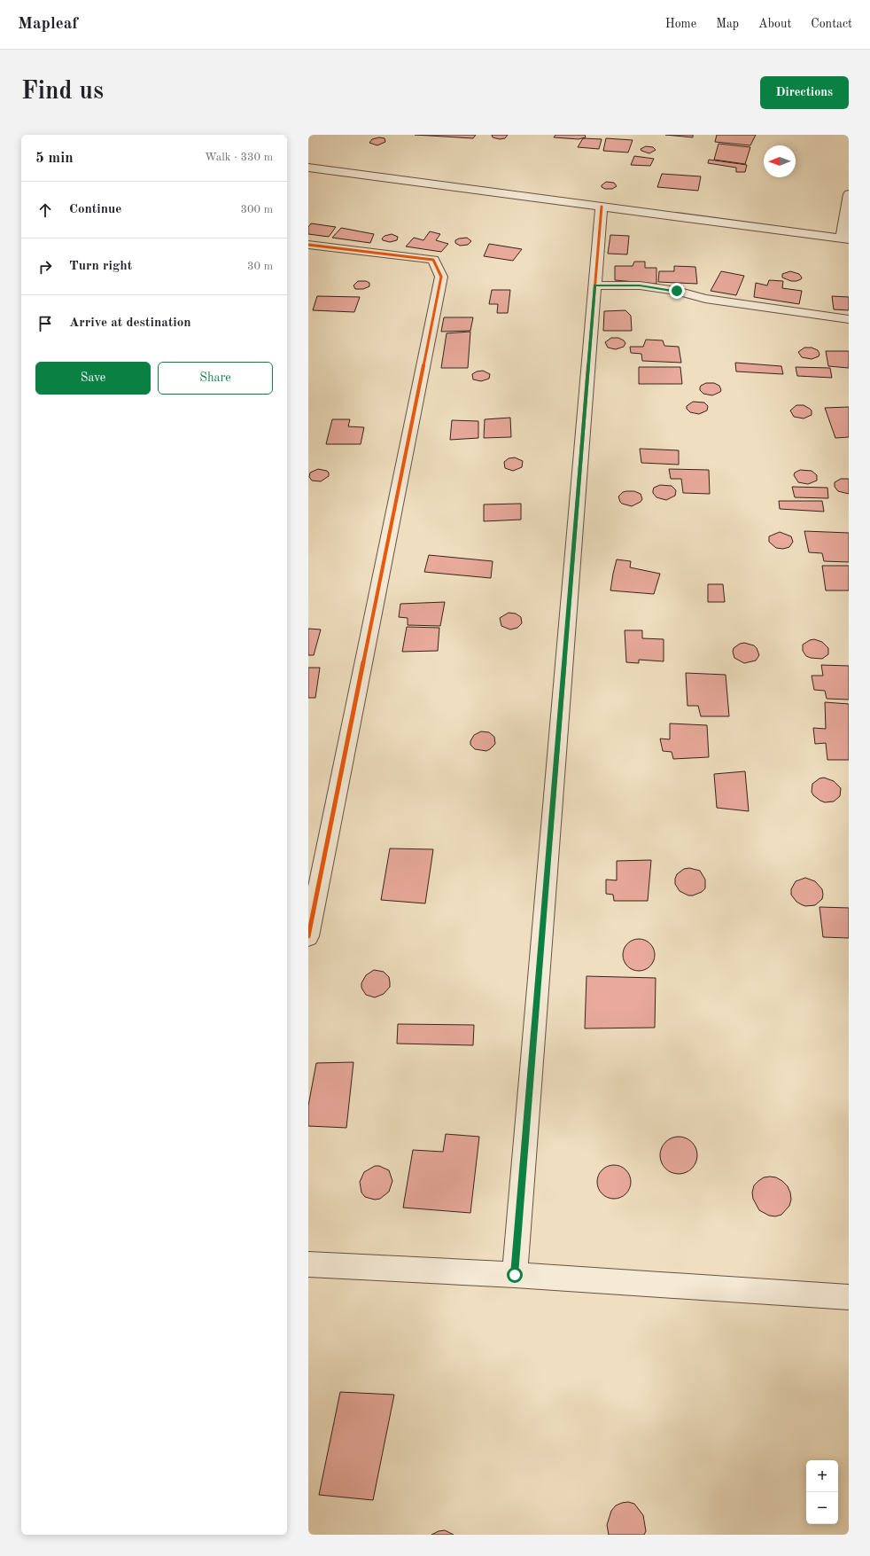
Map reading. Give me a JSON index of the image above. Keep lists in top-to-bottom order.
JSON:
{
  "north": "left",
  "page": {
    "header": "Mapleaf",
    "nav": [
      "Home",
      "Map",
      "About",
      "Contact"
    ],
    "buttons": [
      "Directions",
      ["Save", "Share"]
    ],
    "title": "Find us",
    "heading": ["5 min", "Walk · 330 m"],
    "list": [
      ["Continue", "300 m"],
      ["Turn right", "30 m"],
      "Arrive at destination"
    ],
    "map_buttons": ["+", "−"]
  }
}
